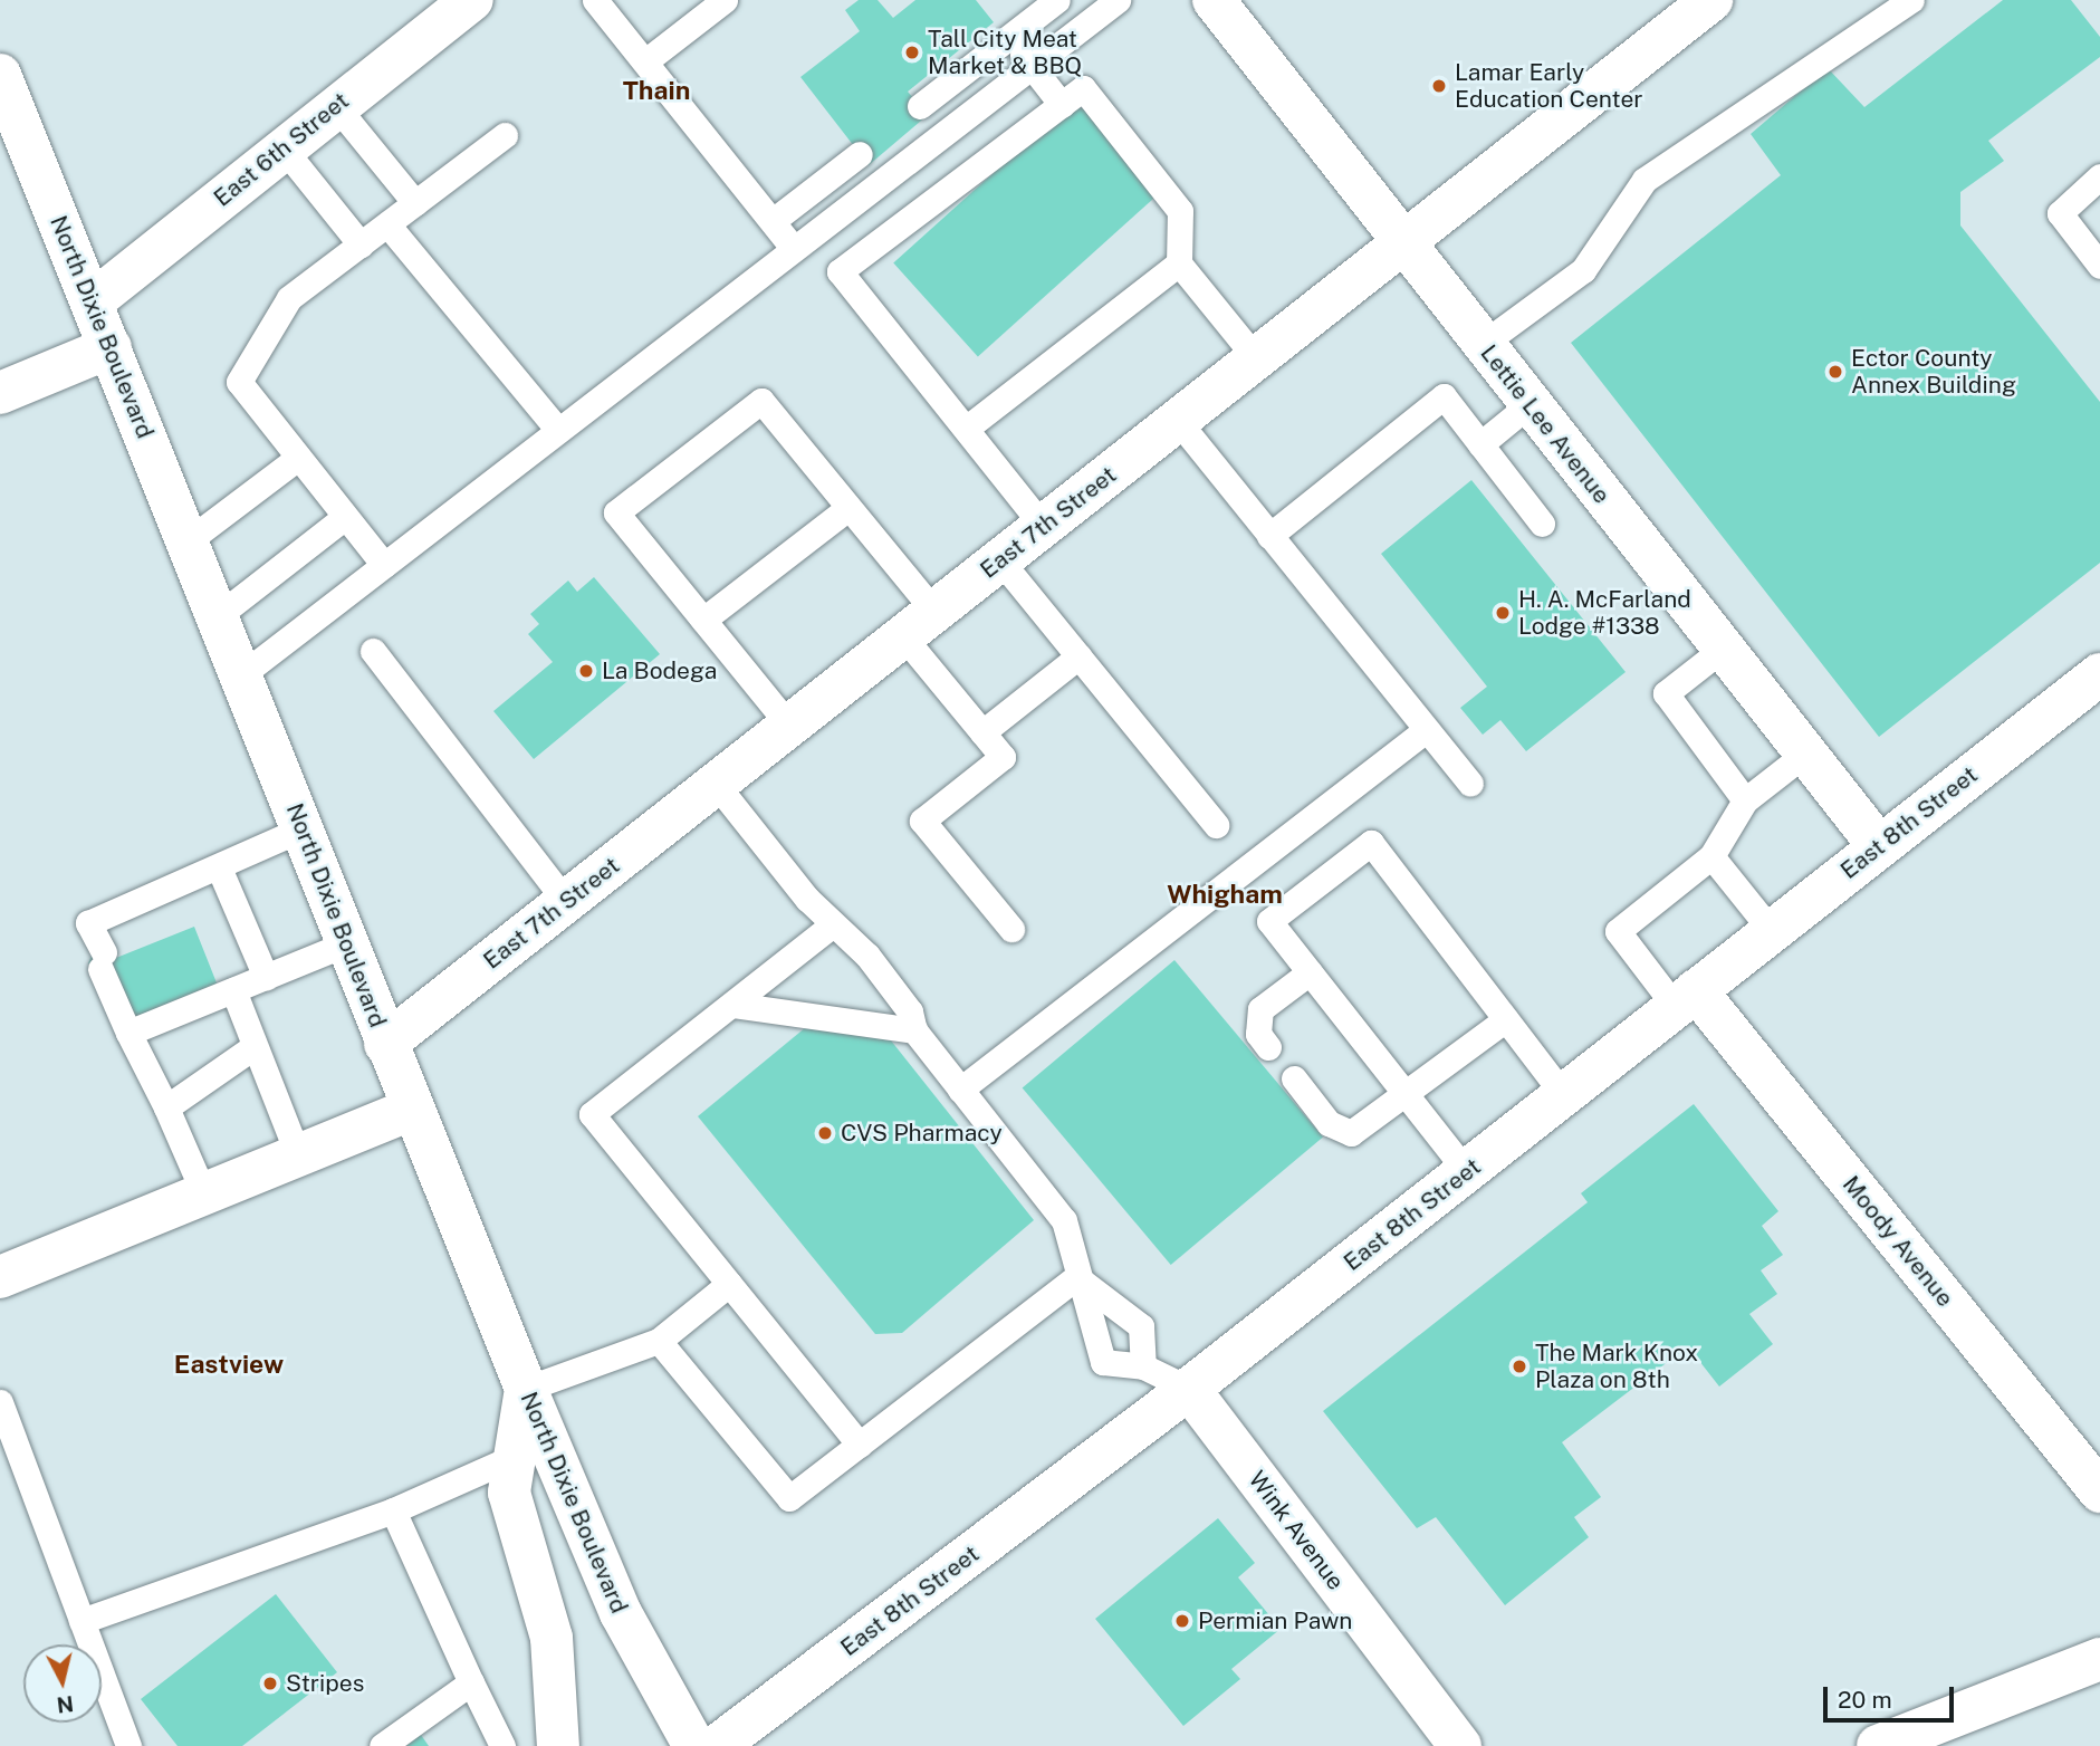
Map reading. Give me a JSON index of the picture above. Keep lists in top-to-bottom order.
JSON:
{
  "streets": {
    "street": [
      "East 6th Street",
      "North Dixie Boulevard",
      "Lettie Lee Avenue",
      "East 7th Street",
      "East 8th Street",
      "Moody Avenue",
      "Wink Avenue"
    ]
  },
  "crossings": [
    ["East 6th Street", "North Dixie Boulevard"],
    ["North Dixie Boulevard", "East 7th Street"],
    ["Lettie Lee Avenue", "East 7th Street"],
    ["Lettie Lee Avenue", "East 8th Street"],
    ["East 8th Street", "Moody Avenue"],
    ["East 8th Street", "Wink Avenue"]
  ],
  "districts": ["Thain", "Whigham", "Eastview"],
  "places": [
    "Tall City Meat Market & BBQ",
    "Lamar Early Education Center",
    "Ector County Annex Building",
    "H. A. McFarland Lodge #1338",
    "La Bodega",
    "CVS Pharmacy",
    "The Mark Knox Plaza on 8th",
    "Permian Pawn",
    "Stripes"
  ],
  "scale_bar": "20 m",
  "north": "bottom"
}
